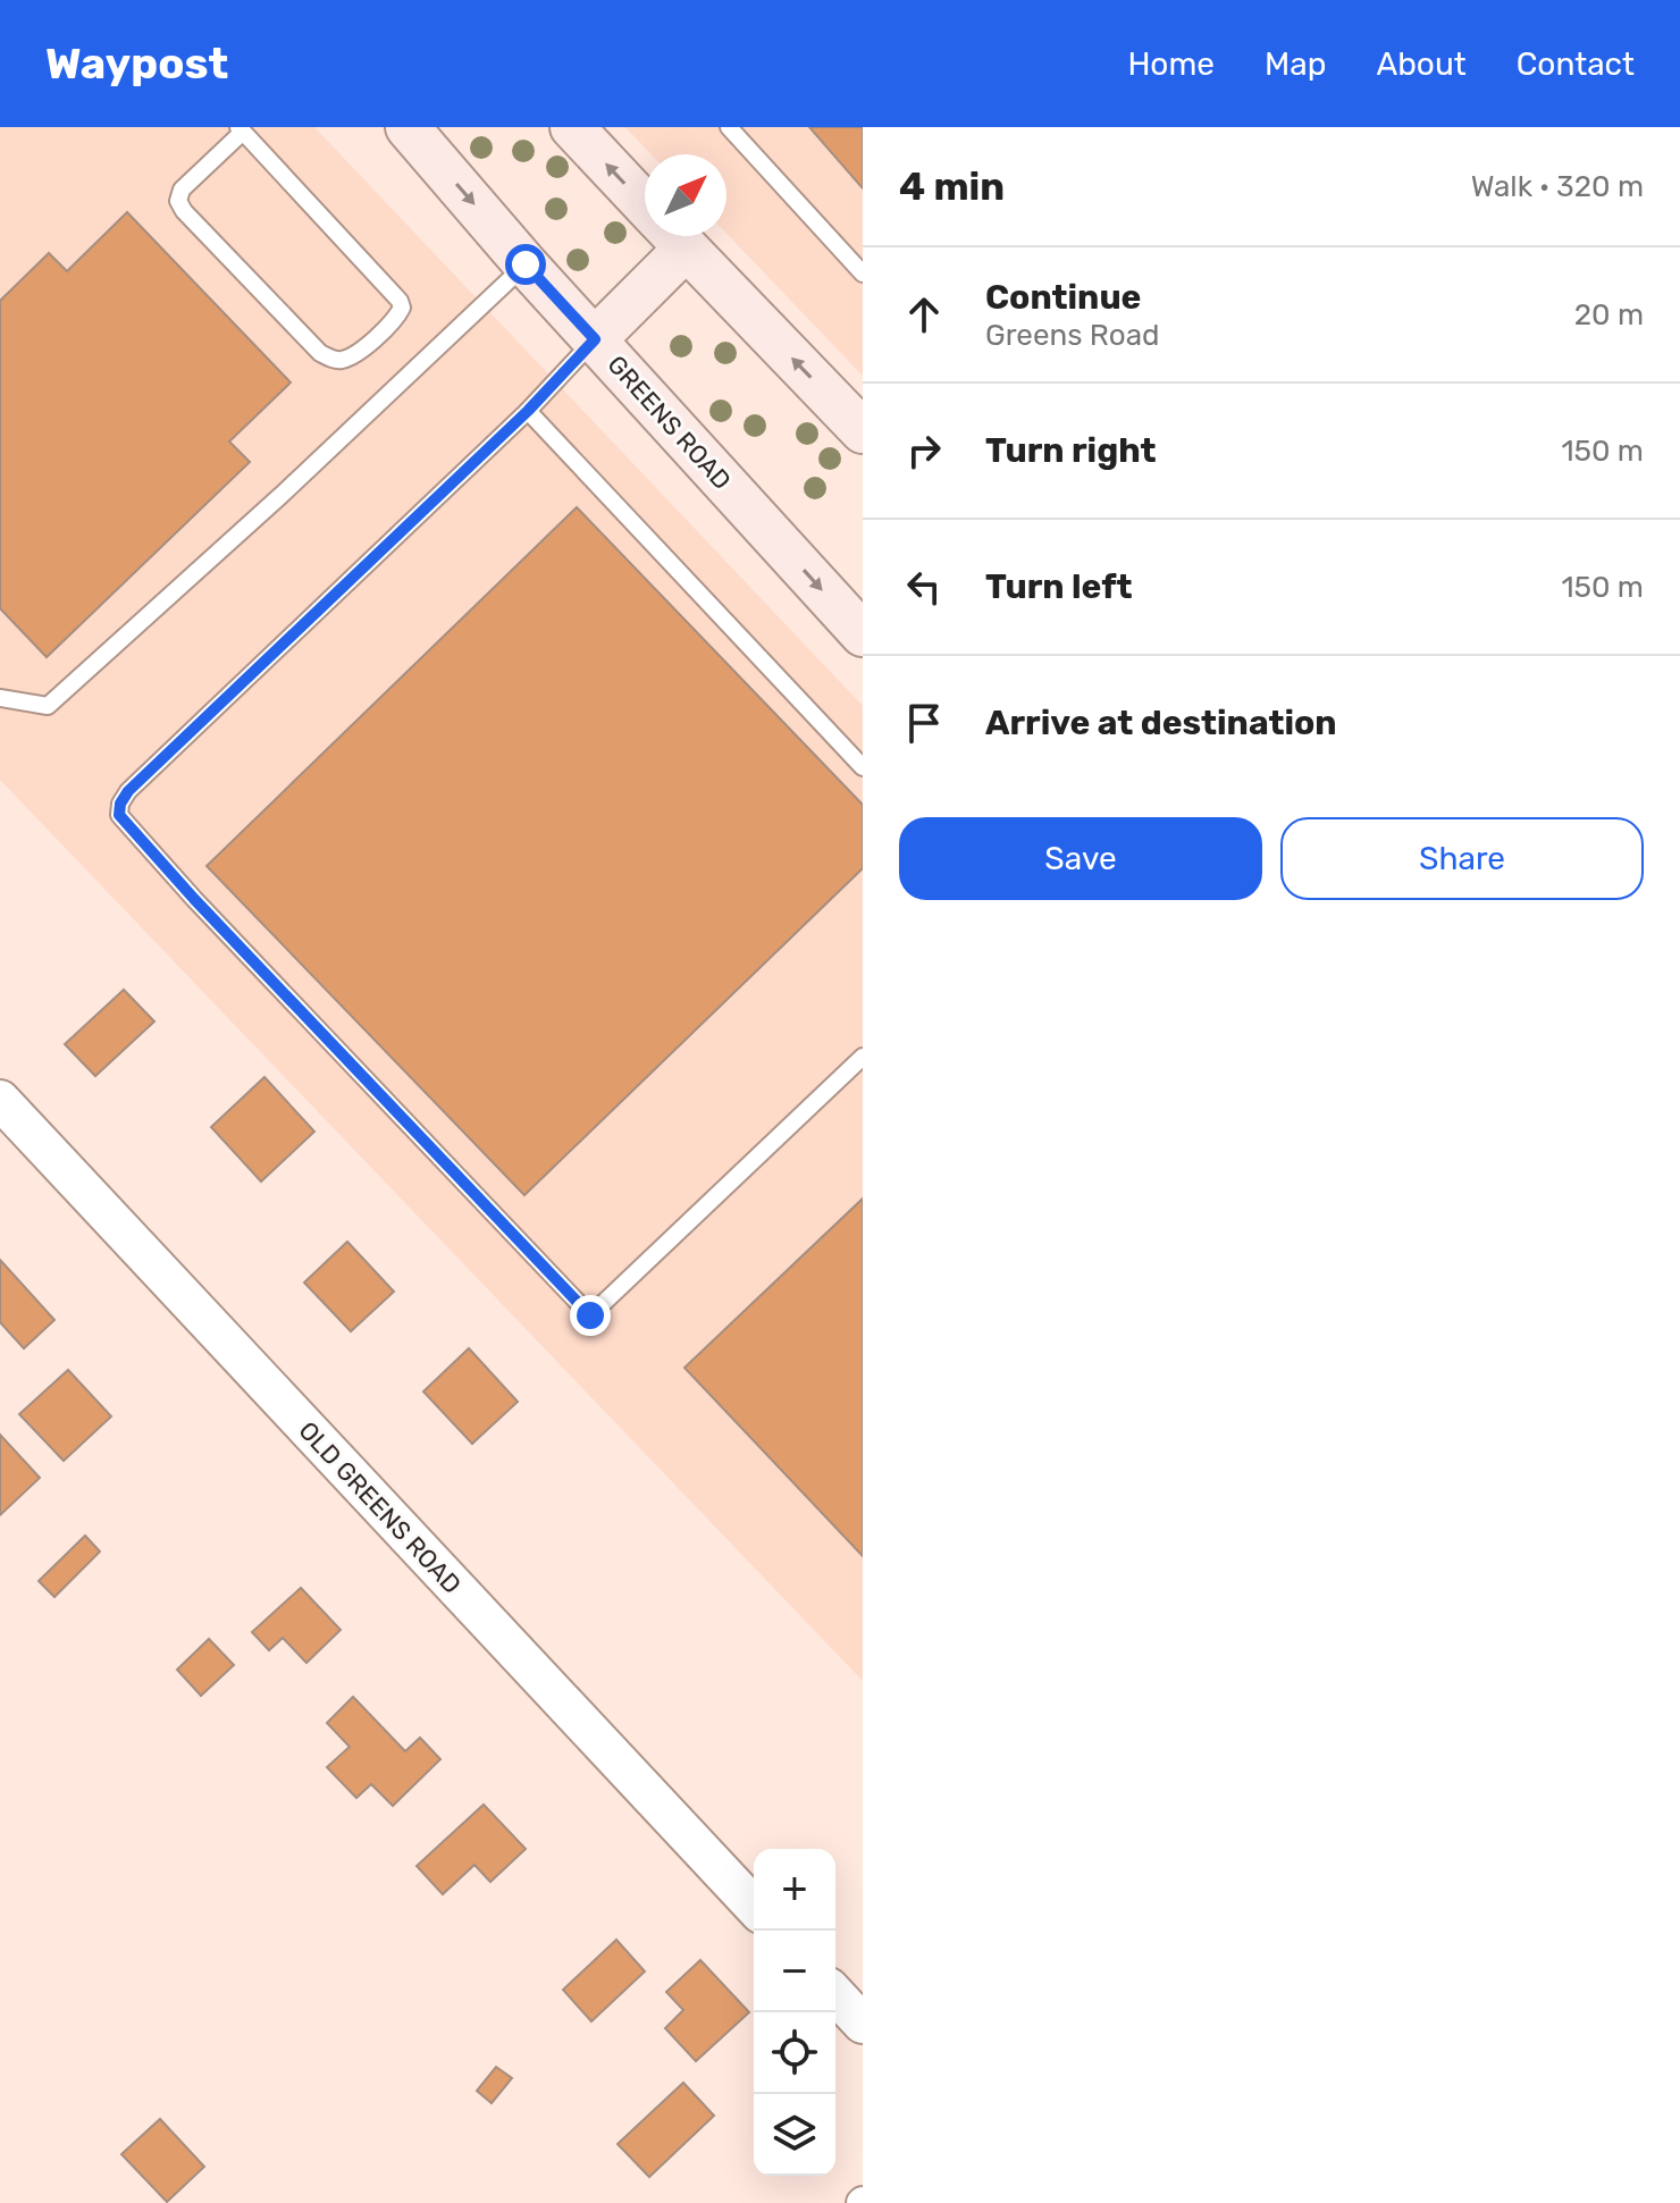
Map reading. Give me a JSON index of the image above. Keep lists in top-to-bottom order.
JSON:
{
  "streets": {
    "main road": ["GREENS ROAD"],
    "street": ["OLD GREENS ROAD"]
  },
  "north": "top right",
  "page": {
    "header": "Waypost",
    "nav": [
      "Home",
      "Map",
      "About",
      "Contact"
    ],
    "heading": ["4 min", "Walk · 320 m"],
    "list": [
      ["Continue", "Greens Road", "20 m"],
      ["Turn right", "150 m"],
      ["Turn left", "150 m"],
      "Arrive at destination"
    ],
    "buttons": ["Save", "Share"],
    "map_buttons": ["+", "−"]
  }
}
